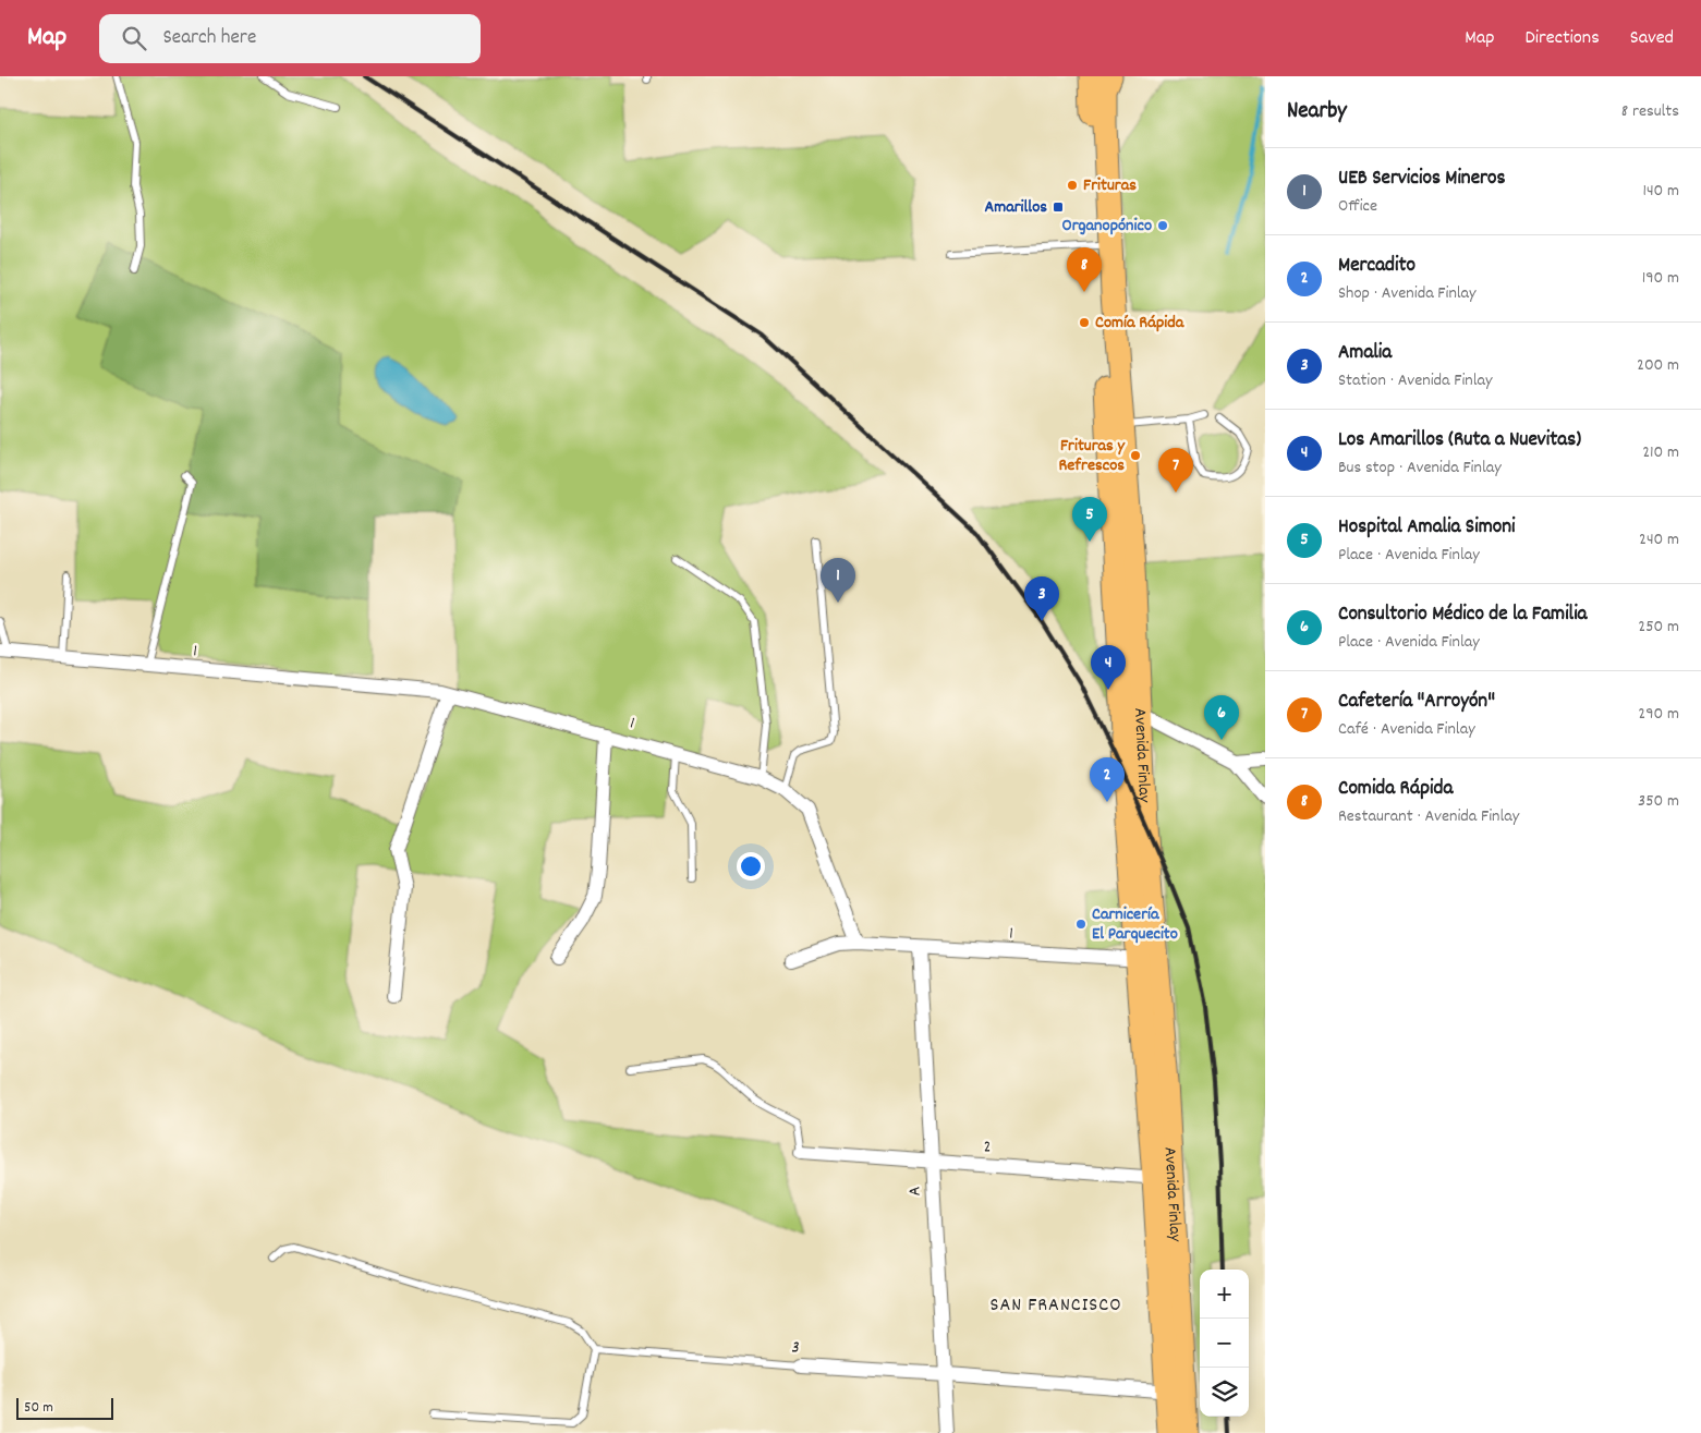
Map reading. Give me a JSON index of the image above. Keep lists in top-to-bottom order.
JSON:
{
  "streets": {
    "highway": ["Avenida Finlay"],
    "street": [
      "1",
      "2",
      "A",
      "3"
    ]
  },
  "crossings": [
    ["1", "Avenida Finlay"],
    ["1", "A"],
    ["Avenida Finlay", "2"],
    ["Avenida Finlay", "3"],
    ["2", "A"],
    ["A", "3"]
  ],
  "districts": ["SAN FRANCISCO"],
  "places": {
    "other": [
      "Frituras",
      "Organopónico",
      "Comía Rápida",
      "Frituras y Refrescos",
      "Carnicería El Parquecito"
    ],
    "transit": ["Amarillos"]
  },
  "scale_bar": "50 m",
  "page": {
    "header": "Map",
    "search": "Search here",
    "nav": ["Map", "Directions", "Saved"],
    "heading": ["Nearby", "8 results"],
    "list": [
      {
        "mark": "1",
        "name": "UEB Servicios Mineros",
        "note": "Office",
        "value": "140 m"
      },
      {
        "mark": "2",
        "name": "Mercadito",
        "note": "Shop · Avenida Finlay",
        "value": "190 m"
      },
      {
        "mark": "3",
        "name": "Amalia",
        "note": "Station · Avenida Finlay",
        "value": "200 m"
      },
      {
        "mark": "4",
        "name": "Los Amarillos (Ruta a Nuevitas)",
        "note": "Bus stop · Avenida Finlay",
        "value": "210 m"
      },
      {
        "mark": "5",
        "name": "Hospital Amalia Simoni",
        "note": "Place · Avenida Finlay",
        "value": "240 m"
      },
      {
        "mark": "6",
        "name": "Consultorio Médico de la Familia",
        "note": "Place · Avenida Finlay",
        "value": "250 m"
      },
      {
        "mark": "7",
        "name": "Cafetería \"Arroyón\"",
        "note": "Café · Avenida Finlay",
        "value": "290 m"
      },
      {
        "mark": "8",
        "name": "Comida Rápida",
        "note": "Restaurant · Avenida Finlay",
        "value": "350 m"
      }
    ],
    "pins": [
      "8",
      "7",
      "5",
      "1",
      "3",
      "4",
      "6",
      "2"
    ],
    "map_buttons": ["+", "−"],
    "scale": "50 m"
  }
}
